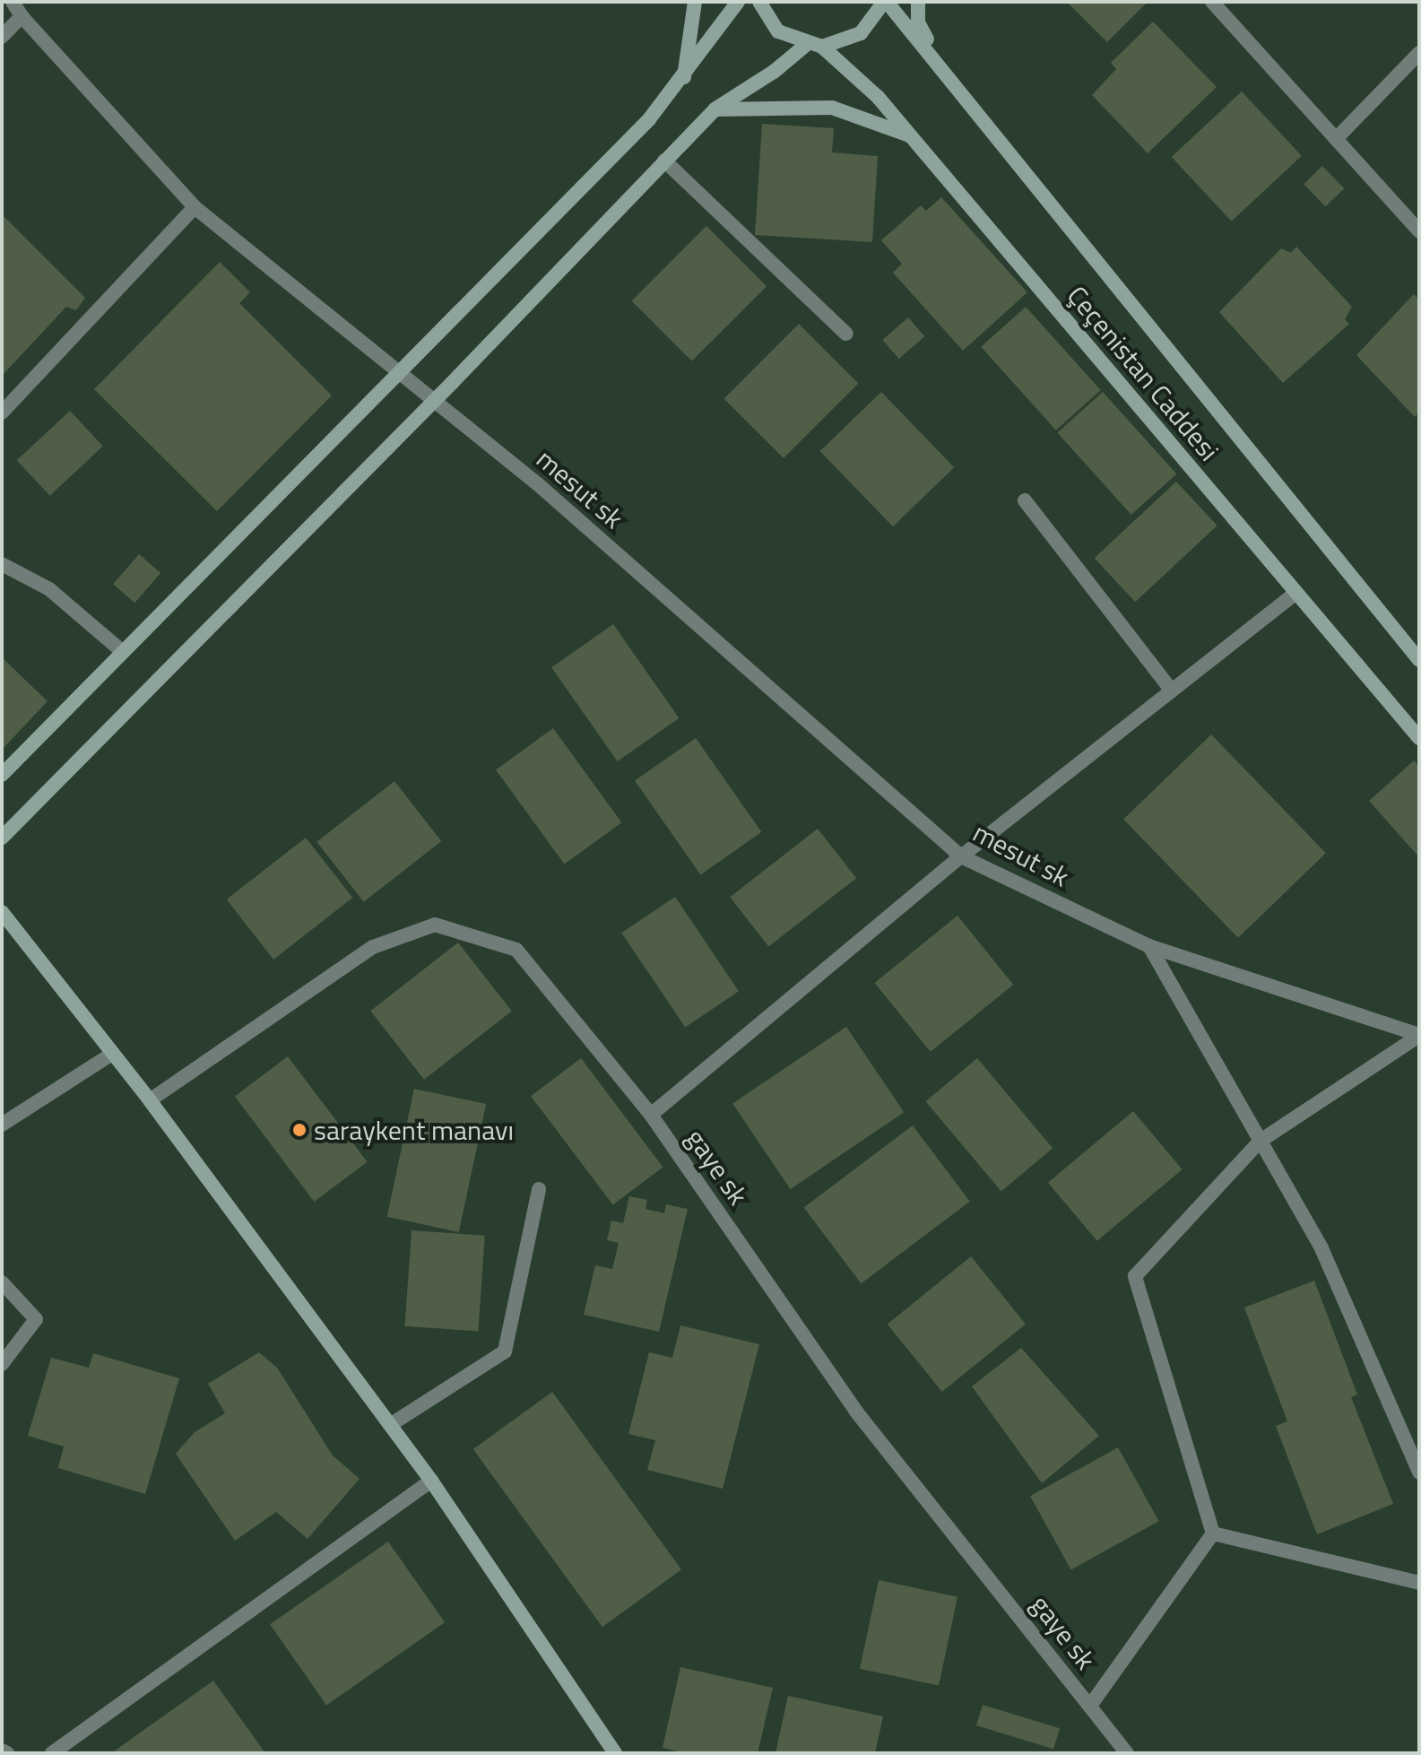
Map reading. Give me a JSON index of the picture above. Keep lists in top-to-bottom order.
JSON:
{
  "streets": {
    "street": ["Çeçenistan Caddesi", "mesut sk", "gaye sk"]
  },
  "places": ["saraykent manavı"]
}
